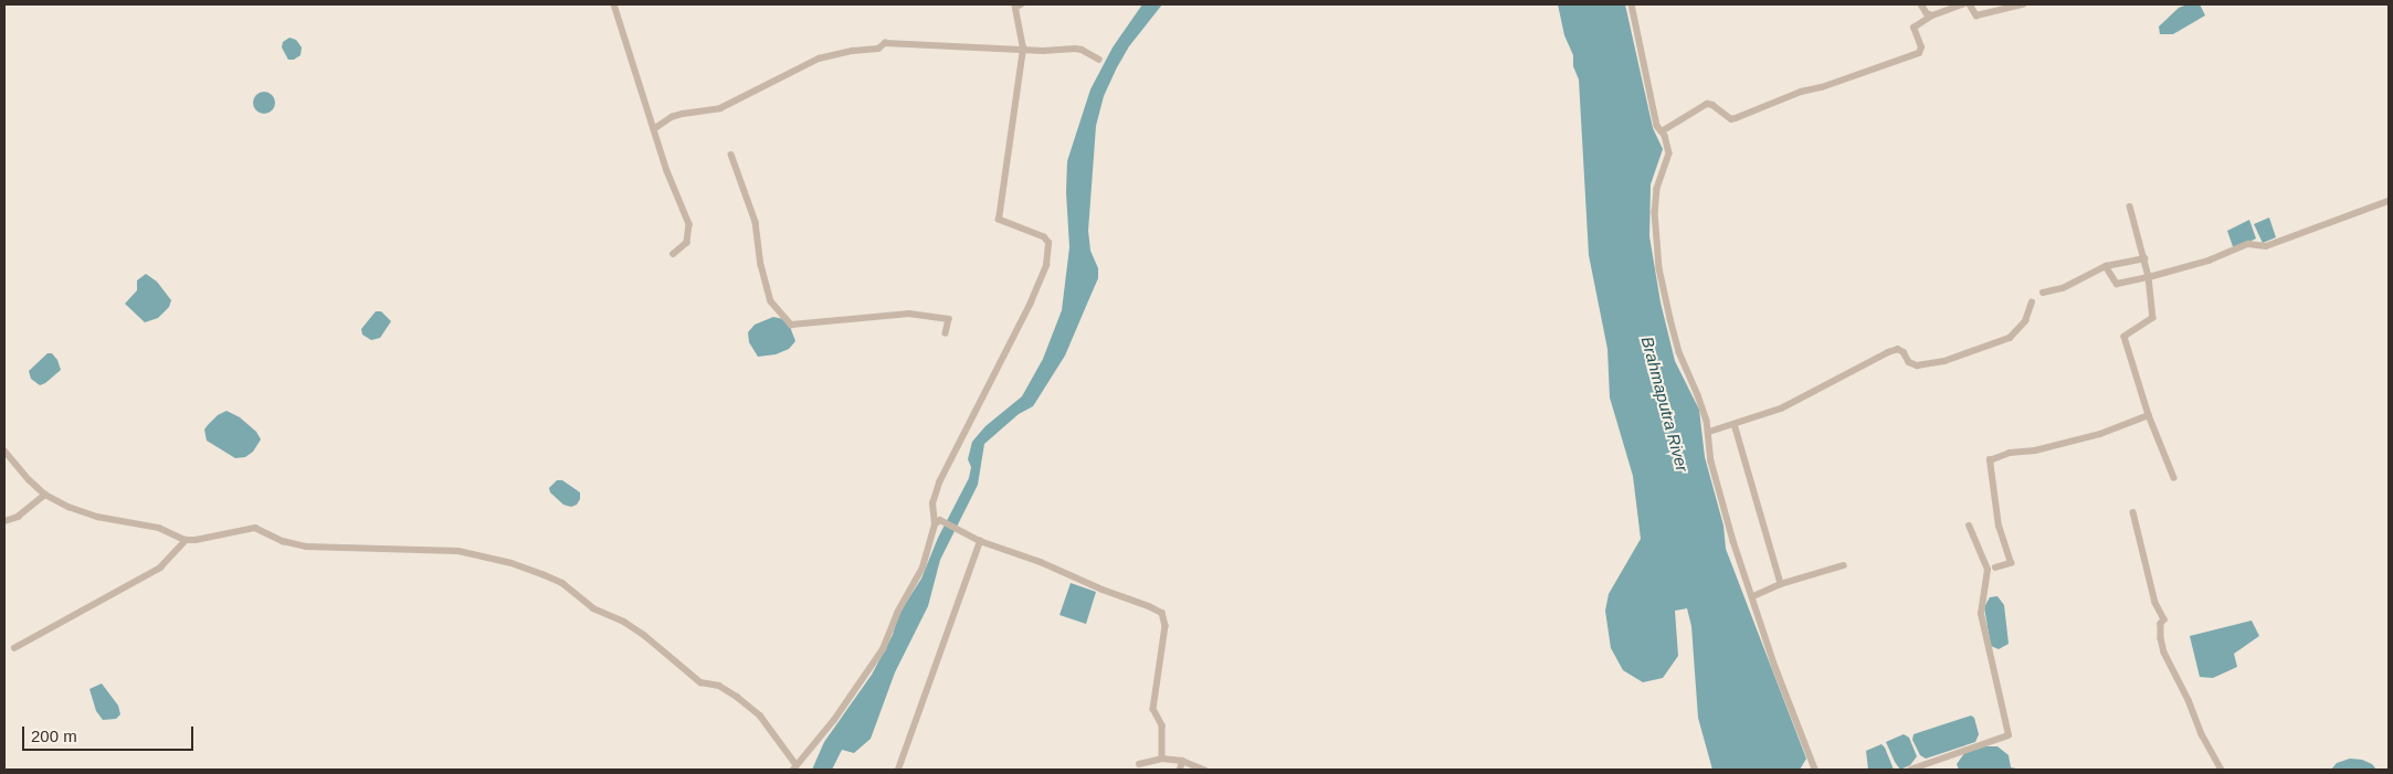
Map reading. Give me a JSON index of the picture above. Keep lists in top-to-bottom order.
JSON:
{
  "water": ["Brahmaputra River"],
  "scale_bar": "200 m"
}
